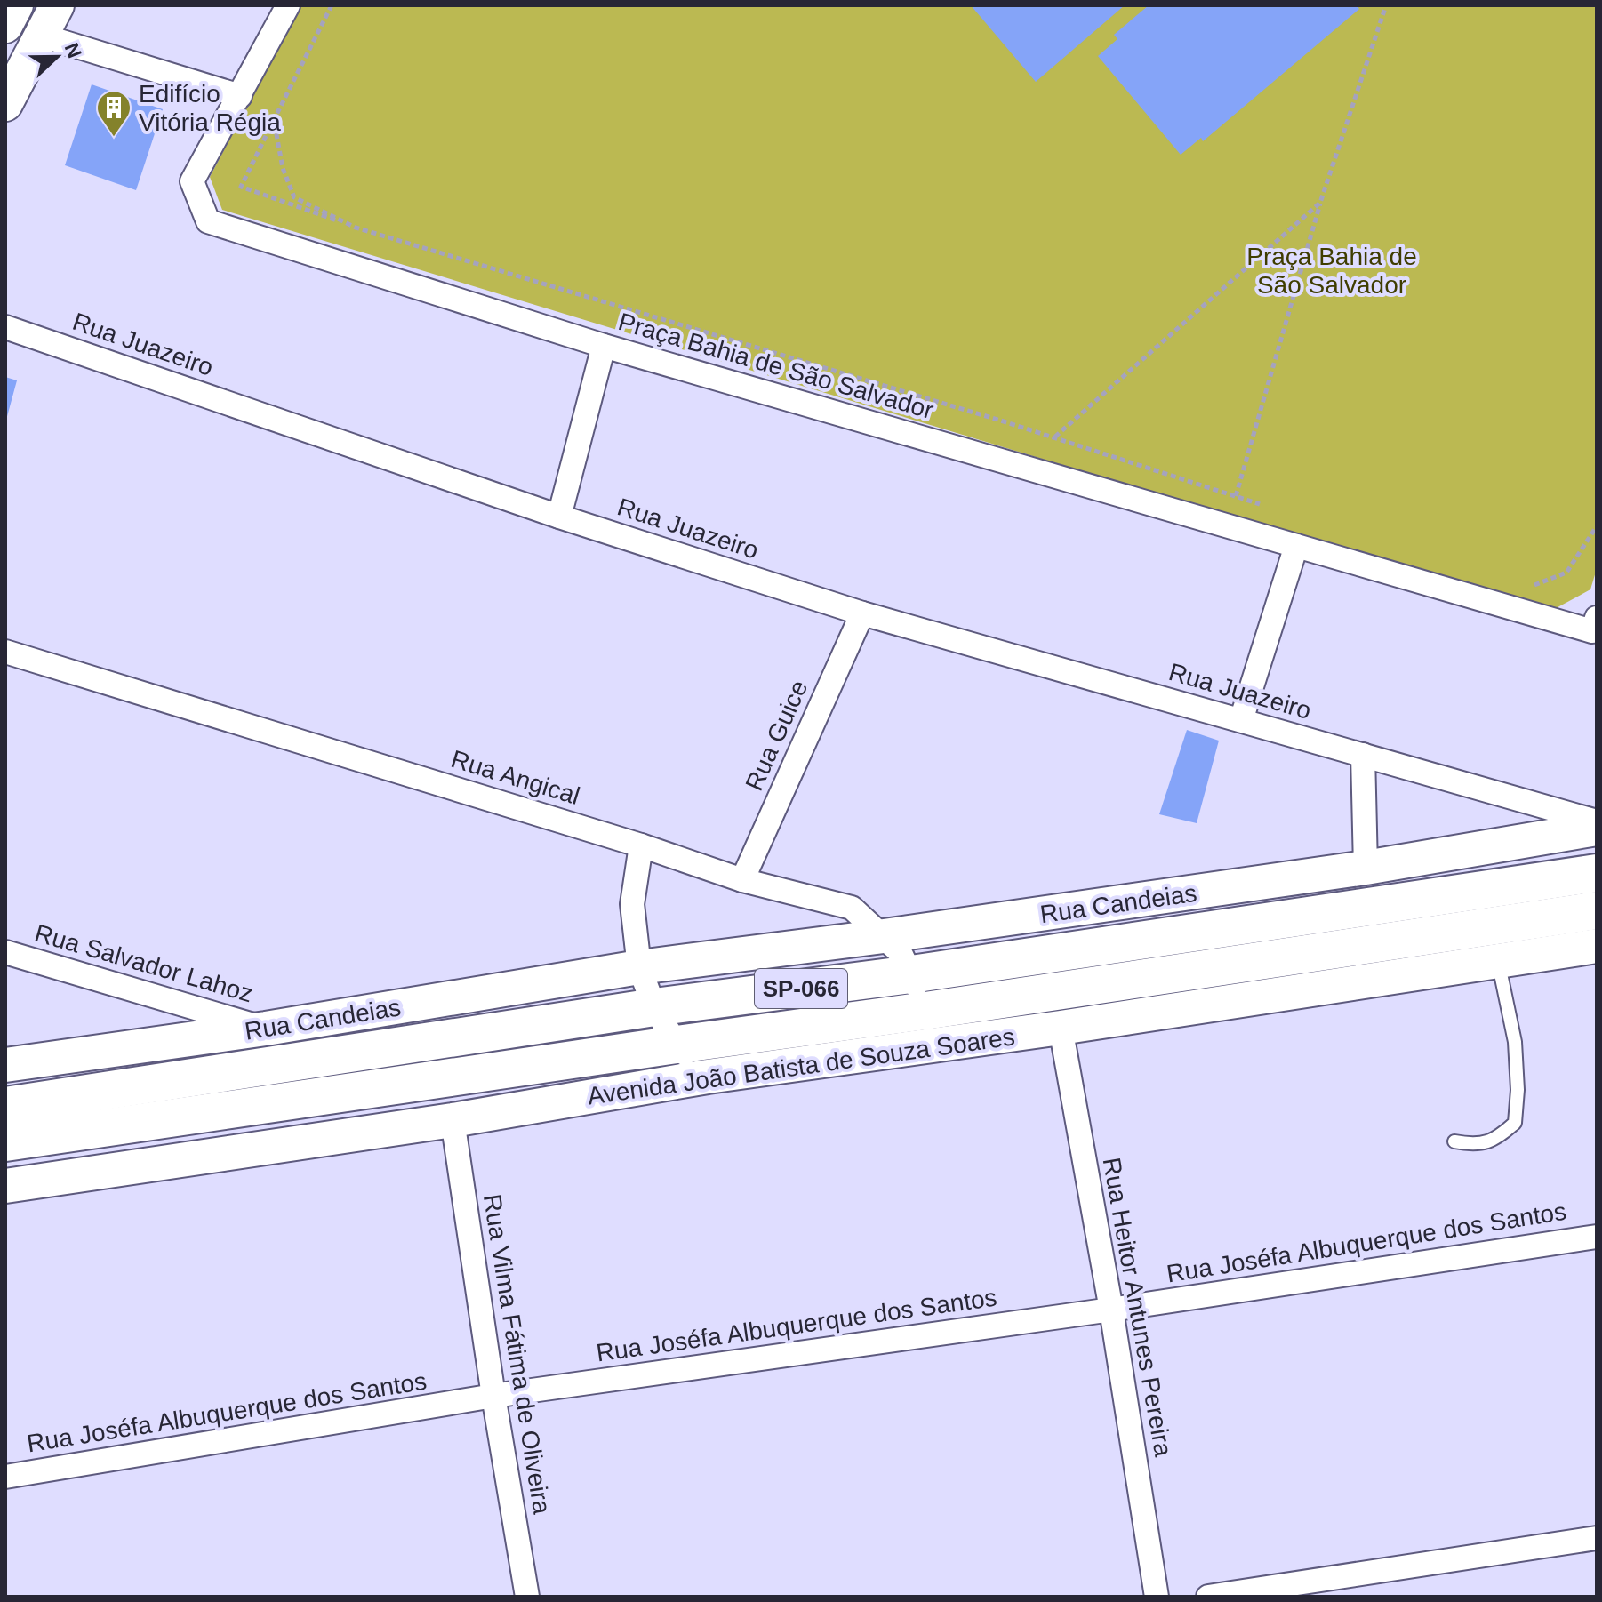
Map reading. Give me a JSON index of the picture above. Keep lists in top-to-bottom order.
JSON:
{
  "streets": {
    "main road": ["Rua Candeias", "SP-066", "Avenida João Batista de Souza Soares"],
    "street": [
      "Rua Juazeiro",
      "Praça Bahia de São Salvador",
      "Rua Guice",
      "Rua Angical",
      "Rua Salvador Lahoz",
      "Rua Joséfa Albuquerque dos Santos",
      "Rua Heitor Antunes Pereira",
      "Rua Vilma Fátima de Oliveira"
    ]
  },
  "crossings": [
    ["Rua Juazeiro", "Rua Guice"],
    ["Rua Guice", "Rua Angical"],
    ["Rua Angical", "Rua Candeias"],
    ["Rua Angical", "SP-066"],
    ["Rua Angical", "Avenida João Batista de Souza Soares"],
    ["Rua Candeias", "Rua Salvador Lahoz"],
    ["SP-066", "Avenida João Batista de Souza Soares"],
    ["Avenida João Batista de Souza Soares", "Rua Heitor Antunes Pereira"],
    ["Avenida João Batista de Souza Soares", "Rua Vilma Fátima de Oliveira"],
    ["Rua Joséfa Albuquerque dos Santos", "Rua Heitor Antunes Pereira"],
    ["Rua Joséfa Albuquerque dos Santos", "Rua Vilma Fátima de Oliveira"]
  ],
  "parks": ["Praça Bahia de São Salvador"],
  "places": {
    "building": ["Edifício Vitória Régia"]
  },
  "north": "right"
}
